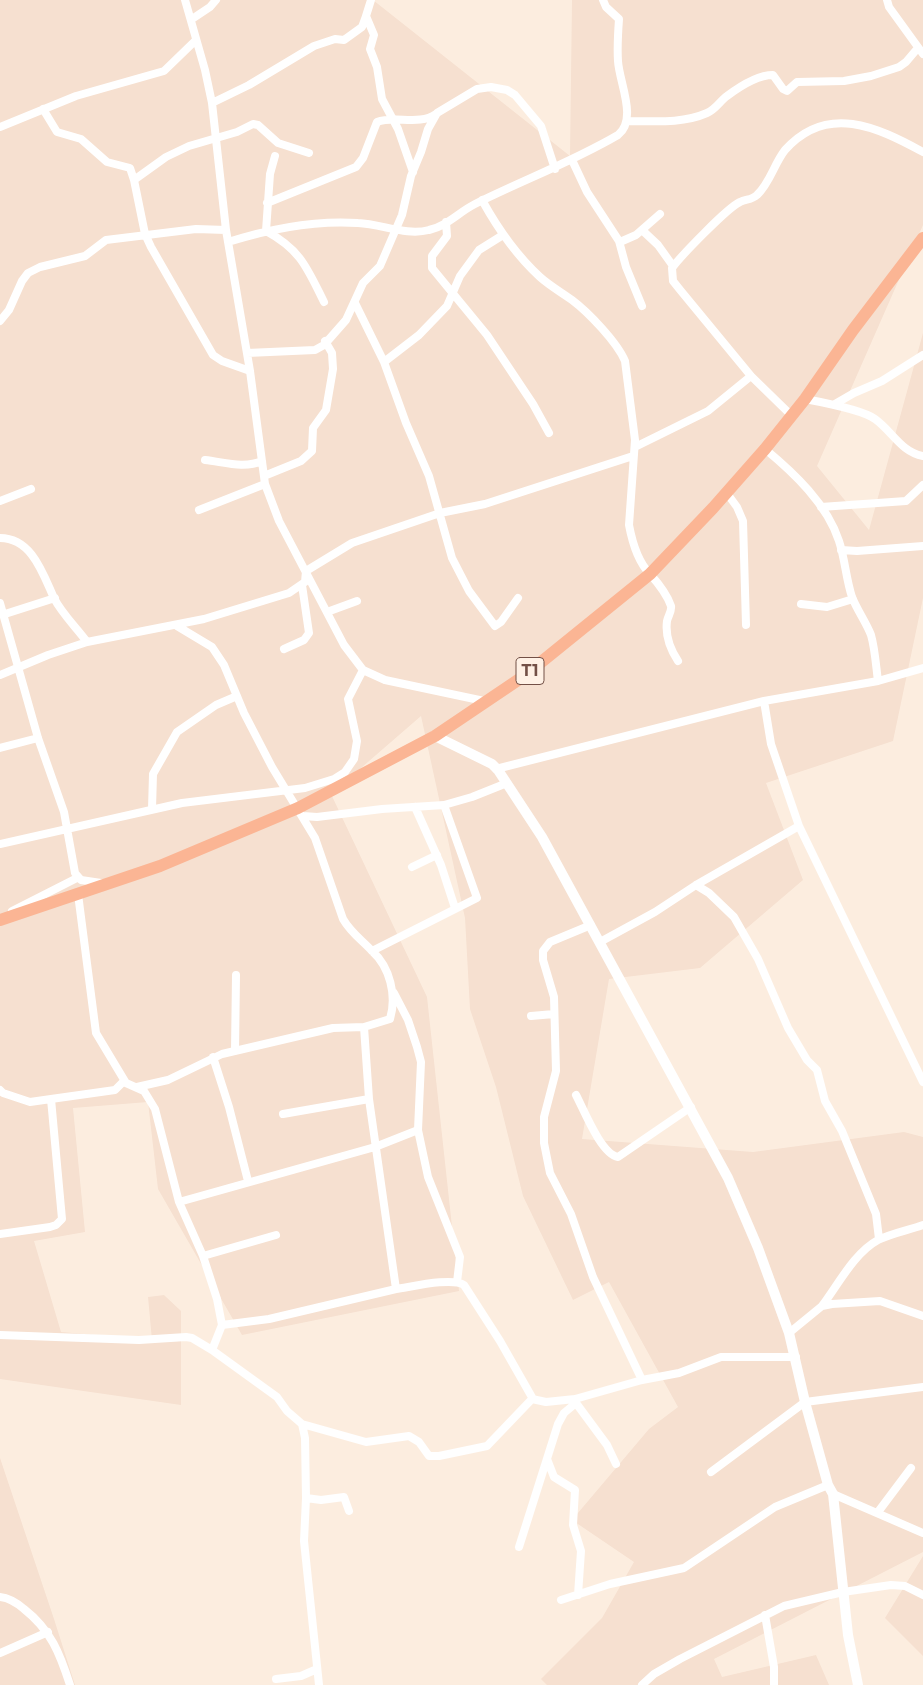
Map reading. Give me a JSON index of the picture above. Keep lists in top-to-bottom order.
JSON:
{
  "streets": {
    "highway": ["T1"]
  }
}
